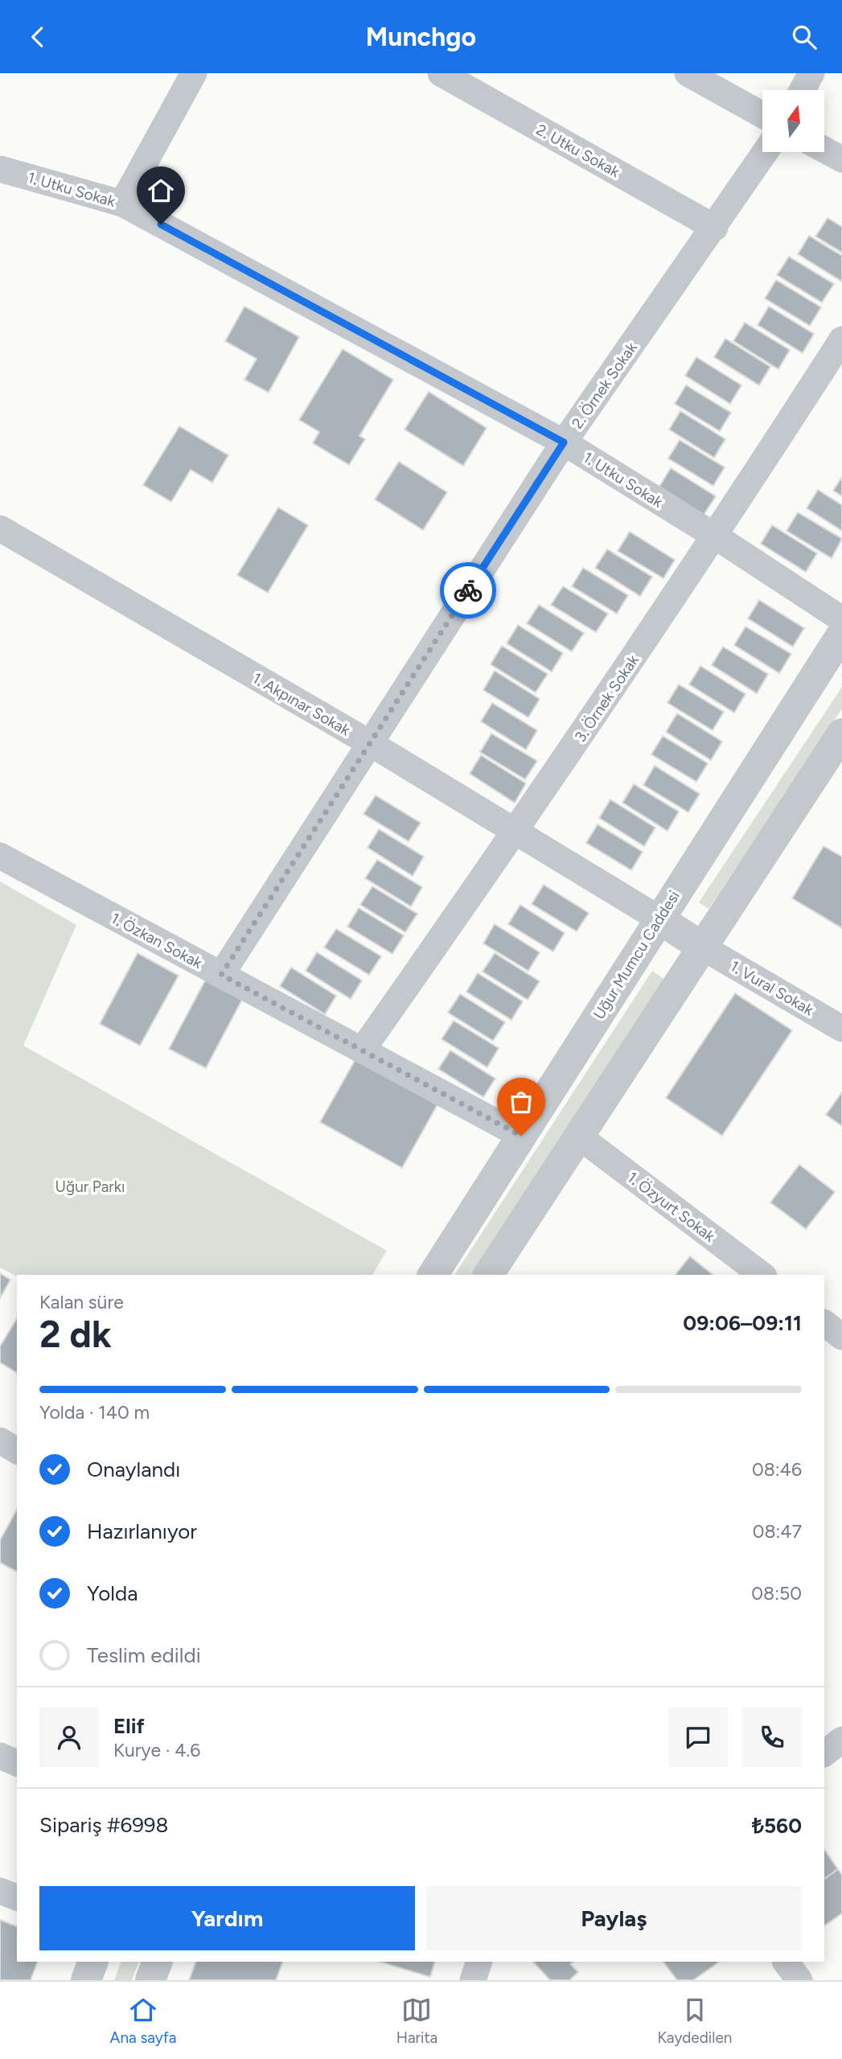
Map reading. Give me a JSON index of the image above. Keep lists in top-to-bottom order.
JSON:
{
  "streets": {
    "street": [
      "2. Utku Sokak",
      "1. Utku Sokak",
      "2. Örnek Sokak",
      "3. Örnek Sokak",
      "1. Akpınar Sokak",
      "1. Özkan Sokak",
      "Uğur Mumcu Caddesi",
      "1. Vural Sokak",
      "1. Özyurt Sokak"
    ]
  },
  "crossings": [
    ["2. Utku Sokak", "2. Örnek Sokak"],
    ["1. Utku Sokak", "2. Örnek Sokak"],
    ["1. Utku Sokak", "3. Örnek Sokak"],
    ["2. Örnek Sokak", "1. Akpınar Sokak"],
    ["2. Örnek Sokak", "1. Özkan Sokak"],
    ["3. Örnek Sokak", "1. Akpınar Sokak"],
    ["3. Örnek Sokak", "1. Özkan Sokak"],
    ["1. Akpınar Sokak", "Uğur Mumcu Caddesi"],
    ["1. Özkan Sokak", "Uğur Mumcu Caddesi"]
  ],
  "parks": ["Uğur Parkı"],
  "north": "top",
  "page": {
    "header": "Munchgo",
    "heading": ["2 dk", "Kalan süre", "09:06–09:11"],
    "panel": [
      "Elif",
      "Kurye · 4.6",
      "Sipariş #6998",
      "₺560"
    ],
    "bar": "Yolda · 140 m",
    "list": [
      ["Onaylandı", "08:46"],
      ["Hazırlanıyor", "08:47"],
      ["Yolda", "08:50"],
      "Teslim edildi"
    ],
    "buttons": ["Yardım", "Paylaş"],
    "tabs": ["Ana sayfa", "Harita", "Kaydedilen"]
  }
}
